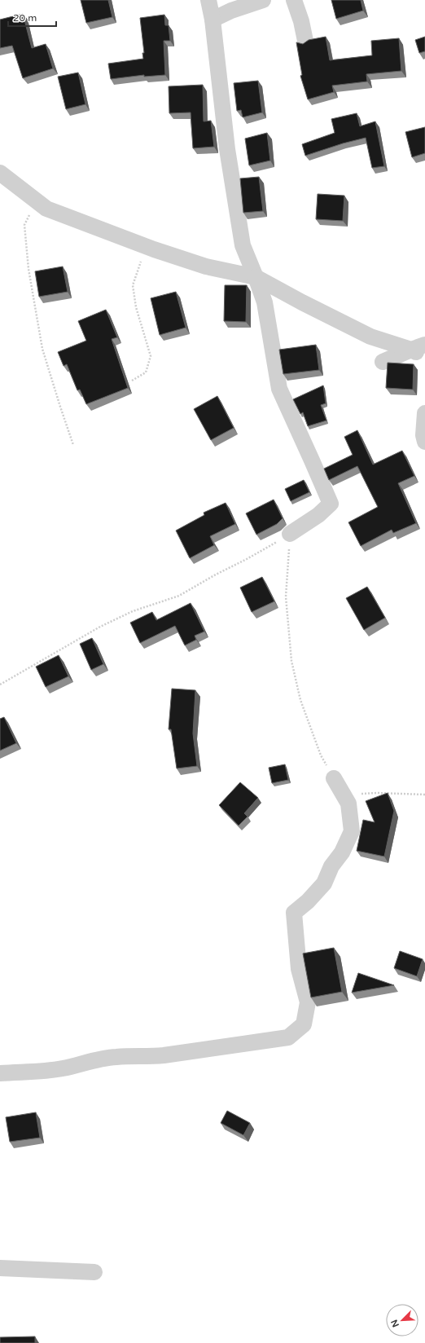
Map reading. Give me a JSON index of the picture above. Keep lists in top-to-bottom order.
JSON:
{
  "scale_bar": "20 m",
  "north": "bottom left"
}
